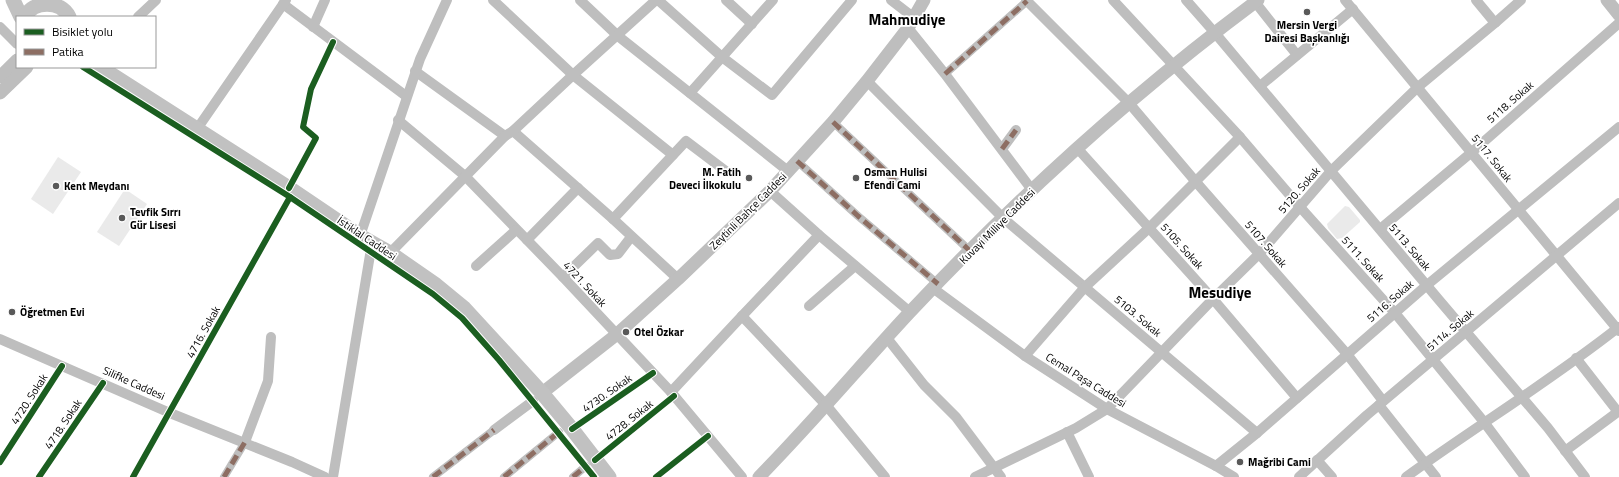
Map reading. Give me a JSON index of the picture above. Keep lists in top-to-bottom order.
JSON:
{
  "streets": {
    "main road": ["İstiklal Caddesi"],
    "street": [
      "5118. Sokak",
      "5117. Sokak",
      "5120. Sokak",
      "Zeytinli Bahçe Caddesi",
      "Kuvayi Milliye Caddesi",
      "5107. Sokak",
      "5105. Sokak",
      "5113. Sokak",
      "5111. Sokak",
      "4721. Sokak",
      "5116. Sokak",
      "5103. Sokak",
      "5114. Sokak",
      "Cemal Paşa Caddesi",
      "Silifke Caddesi"
    ],
    "cycle path": [
      "4716. Sokak",
      "4730. Sokak",
      "4720. Sokak",
      "4728. Sokak",
      "4718. Sokak"
    ]
  },
  "crossings": [
    ["5118. Sokak", "5117. Sokak"],
    ["5118. Sokak", "5113. Sokak"],
    ["5117. Sokak", "5120. Sokak"],
    ["5117. Sokak", "5116. Sokak"],
    ["5117. Sokak", "5114. Sokak"],
    ["5120. Sokak", "5107. Sokak"],
    ["5120. Sokak", "5105. Sokak"],
    ["5120. Sokak", "5113. Sokak"],
    ["5120. Sokak", "5111. Sokak"],
    ["5120. Sokak", "5103. Sokak"],
    ["5120. Sokak", "Cemal Paşa Caddesi"],
    ["Zeytinli Bahçe Caddesi", "İstiklal Caddesi"],
    ["Zeytinli Bahçe Caddesi", "4721. Sokak"],
    ["Zeytinli Bahçe Caddesi", "5103. Sokak"],
    ["Kuvayi Milliye Caddesi", "5107. Sokak"],
    ["Kuvayi Milliye Caddesi", "5105. Sokak"],
    ["Kuvayi Milliye Caddesi", "5113. Sokak"],
    ["Kuvayi Milliye Caddesi", "5111. Sokak"],
    ["Kuvayi Milliye Caddesi", "5103. Sokak"],
    ["Kuvayi Milliye Caddesi", "Cemal Paşa Caddesi"],
    ["5107. Sokak", "5116. Sokak"],
    ["5107. Sokak", "5114. Sokak"],
    ["5105. Sokak", "5116. Sokak"],
    ["5113. Sokak", "5116. Sokak"],
    ["5113. Sokak", "5114. Sokak"],
    ["5111. Sokak", "5116. Sokak"],
    ["5111. Sokak", "5114. Sokak"],
    ["5116. Sokak", "5103. Sokak"],
    ["5116. Sokak", "Cemal Paşa Caddesi"]
  ],
  "districts": ["Mahmudiye", "Mesudiye"],
  "places": [
    "Mersin Vergi Dairesi Başkanlığı",
    "M. Fatih Deveci İlkokulu",
    "Osman Hulisi Efendi Cami",
    "Kent Meydanı",
    "Tevfik Sırrı Gür Lisesi",
    "Öğretmen Evi",
    "Otel Özkar",
    "Mağribi Cami"
  ],
  "legend": ["Bisiklet yolu", "Patika"]
}
